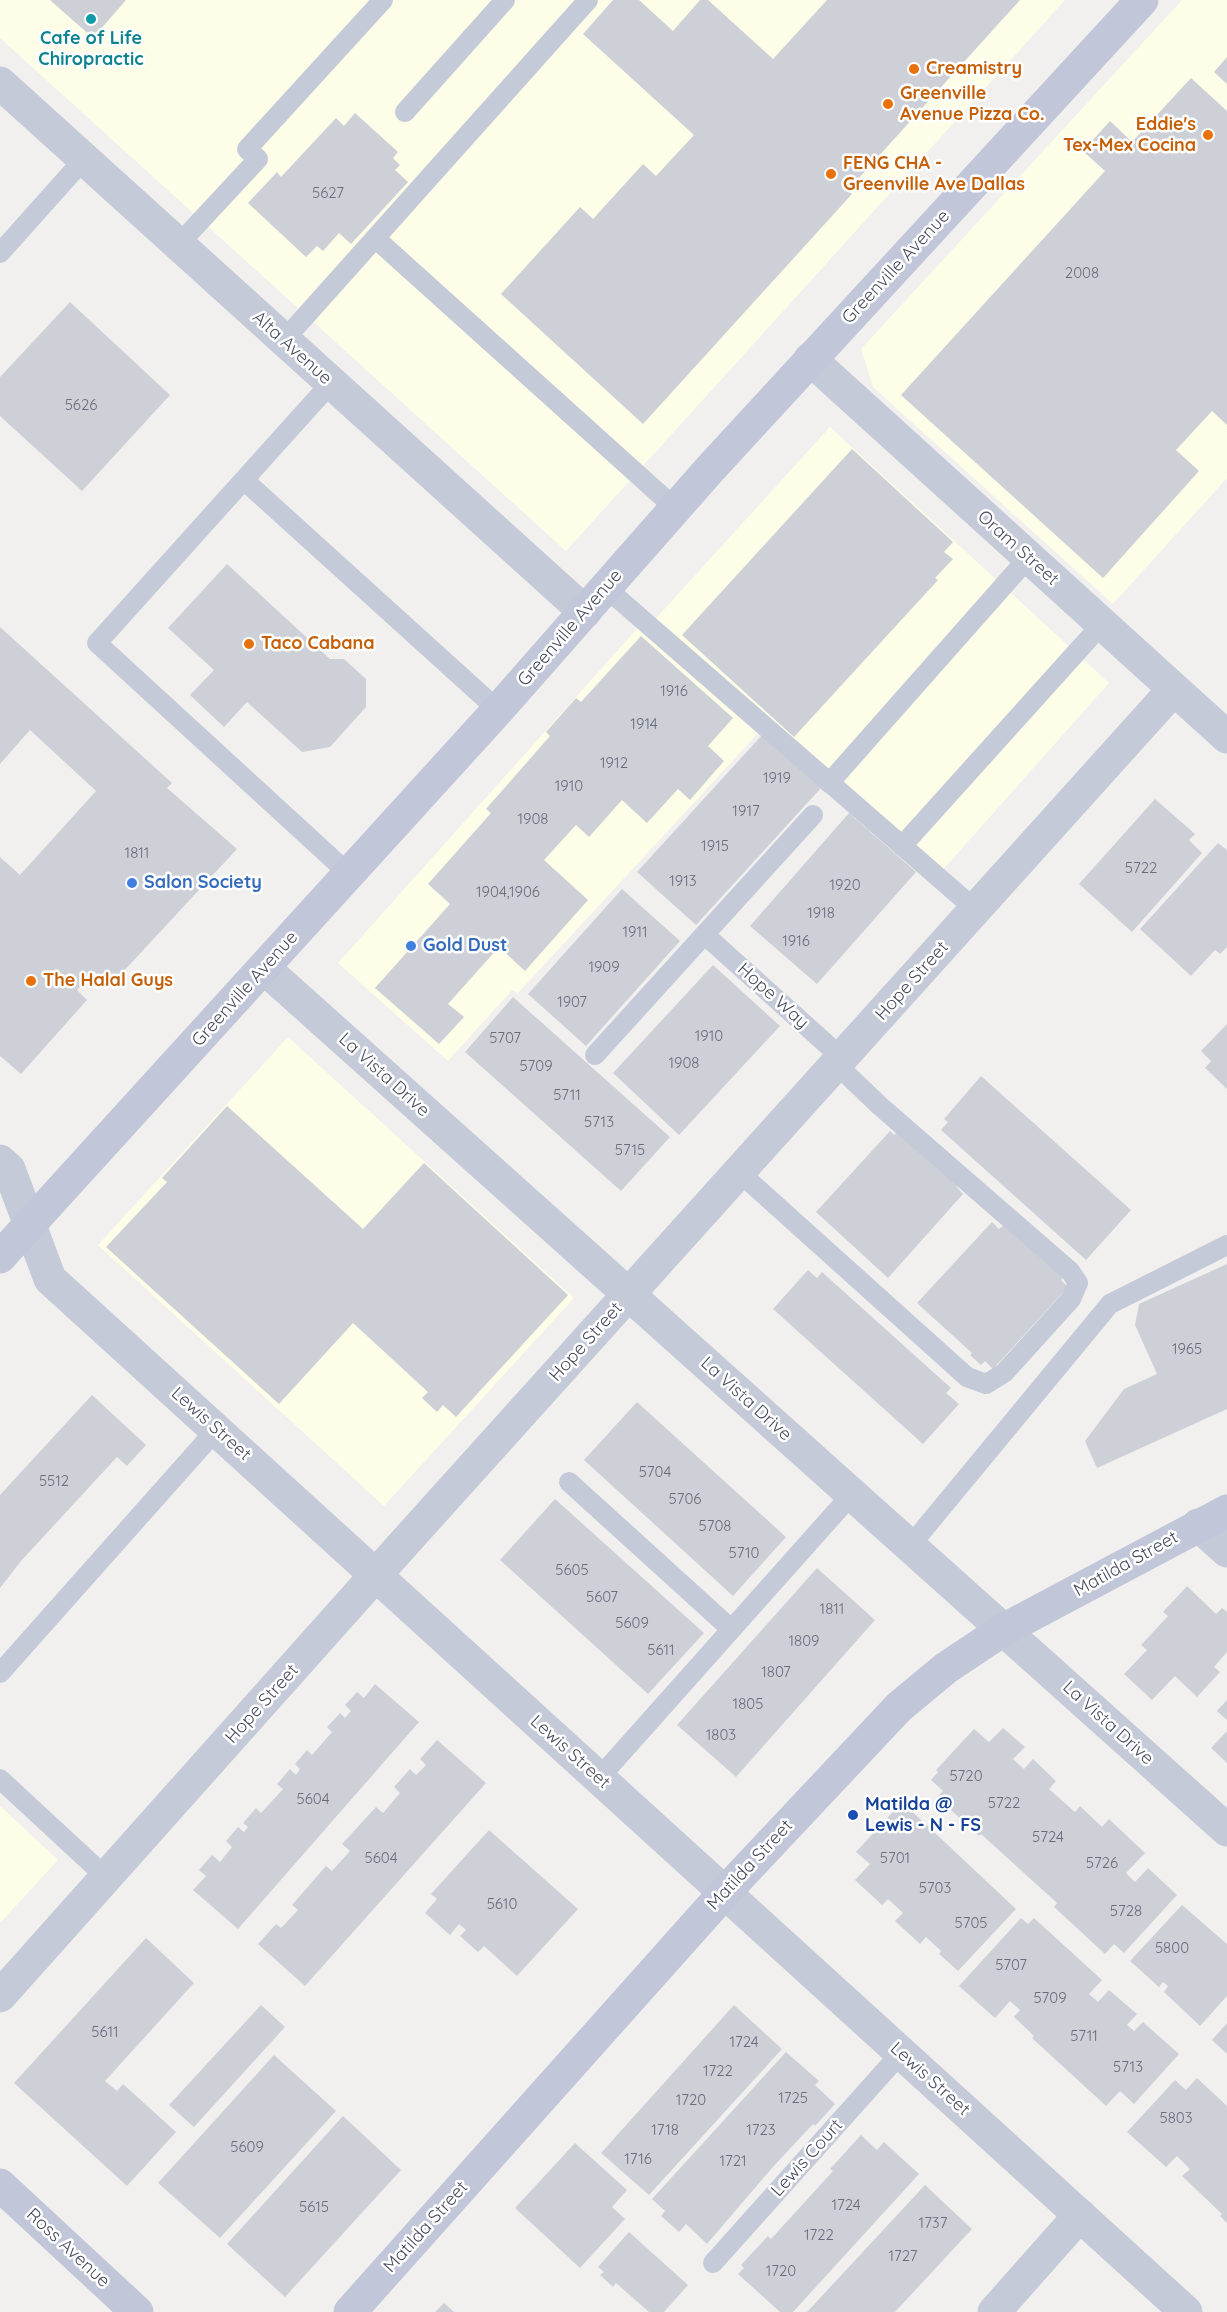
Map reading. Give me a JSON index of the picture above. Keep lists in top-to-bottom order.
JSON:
{
  "streets": {
    "main road": ["Greenville Avenue", "Matilda Street", "Ross Avenue"],
    "street": [
      "Alta Avenue",
      "Oram Street",
      "Hope Street",
      "La Vista Drive",
      "Lewis Street"
    ],
    "lane": ["Hope Way", "Lewis Court"]
  },
  "crossings": [
    ["Greenville Avenue", "Alta Avenue"],
    ["Greenville Avenue", "Oram Street"],
    ["Greenville Avenue", "La Vista Drive"],
    ["Greenville Avenue", "Lewis Street"],
    ["Oram Street", "Hope Street"],
    ["Hope Street", "Hope Way"],
    ["Hope Street", "La Vista Drive"],
    ["Hope Street", "Lewis Street"],
    ["La Vista Drive", "Matilda Street"],
    ["Lewis Street", "Matilda Street"],
    ["Lewis Street", "Lewis Court"]
  ],
  "places": [
    "Cafe of Life Chiropractic",
    "Creamistry",
    "Greenville Avenue Pizza Co.",
    "Eddie's Tex-Mex Cocina",
    "FENG CHA - Greenville Ave Dallas",
    "Taco Cabana",
    "Salon Society",
    "Gold Dust",
    "The Halal Guys",
    "Matilda @ Lewis - N - FS"
  ],
  "house_numbers": [
    "5627",
    "2008",
    "5626",
    "1916",
    "1914",
    "1912",
    "1919",
    "1910",
    "1917",
    "1908",
    "1915",
    "1811",
    "5722",
    "1913",
    "1920",
    "1904,1906",
    "1918",
    "1911",
    "1916",
    "1909",
    "1907",
    "1910",
    "5707",
    "1908",
    "5709",
    "5711",
    "5713",
    "5715",
    "1965",
    "5704",
    "5512",
    "5706",
    "5708",
    "5710",
    "5605",
    "5607",
    "1811",
    "5609",
    "1809",
    "5611",
    "1807",
    "1805",
    "1803",
    "5720",
    "5604",
    "5722",
    "5724",
    "5604",
    "5701",
    "5726",
    "5703",
    "5610",
    "5728",
    "5705",
    "5800",
    "5707",
    "5709",
    "5611",
    "5711",
    "1724",
    "5713",
    "1722",
    "1725",
    "1720",
    "5803",
    "1718",
    "1723",
    "5609",
    "1716",
    "1721",
    "1724",
    "5615",
    "1737",
    "1722",
    "1727",
    "1720"
  ]
}
